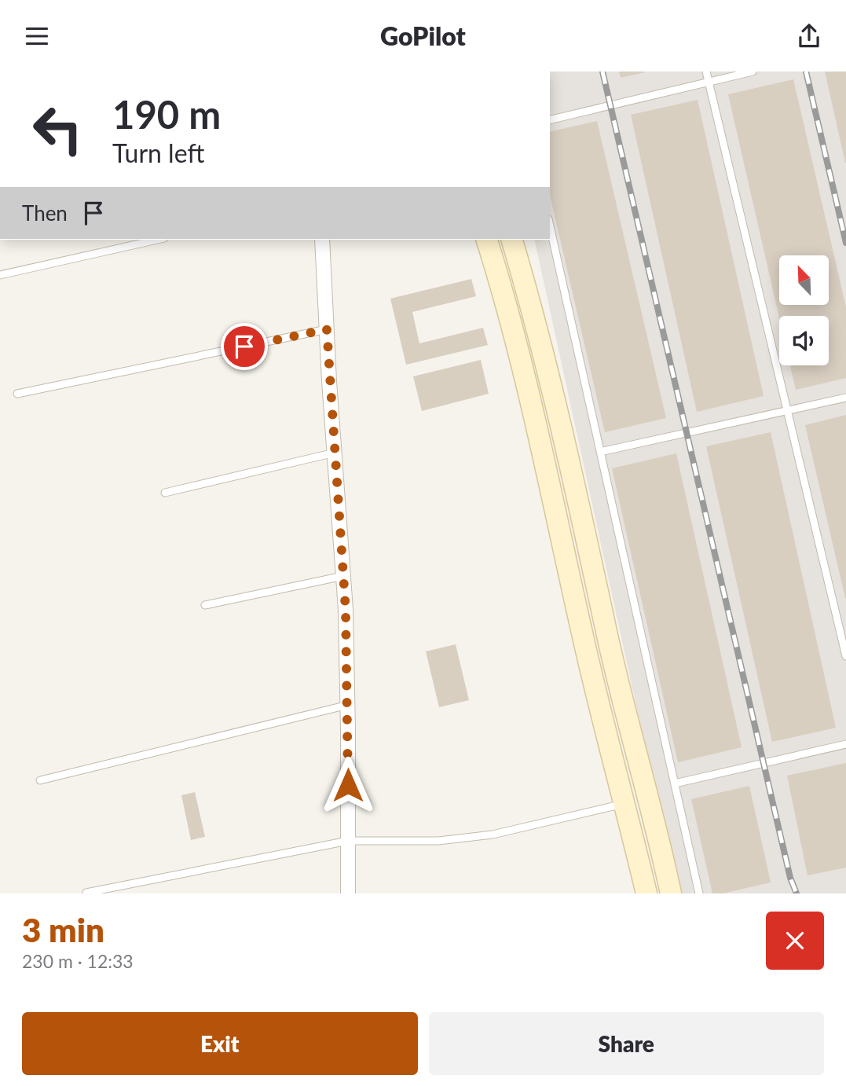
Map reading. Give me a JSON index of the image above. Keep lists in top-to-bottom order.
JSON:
{
  "north": "top left",
  "page": {
    "header": "GoPilot",
    "turn": ["190 m", "Turn left"],
    "then": "Then",
    "heading": ["3 min", "230 m · 12:33"],
    "buttons": ["Exit", "Share"]
  }
}
